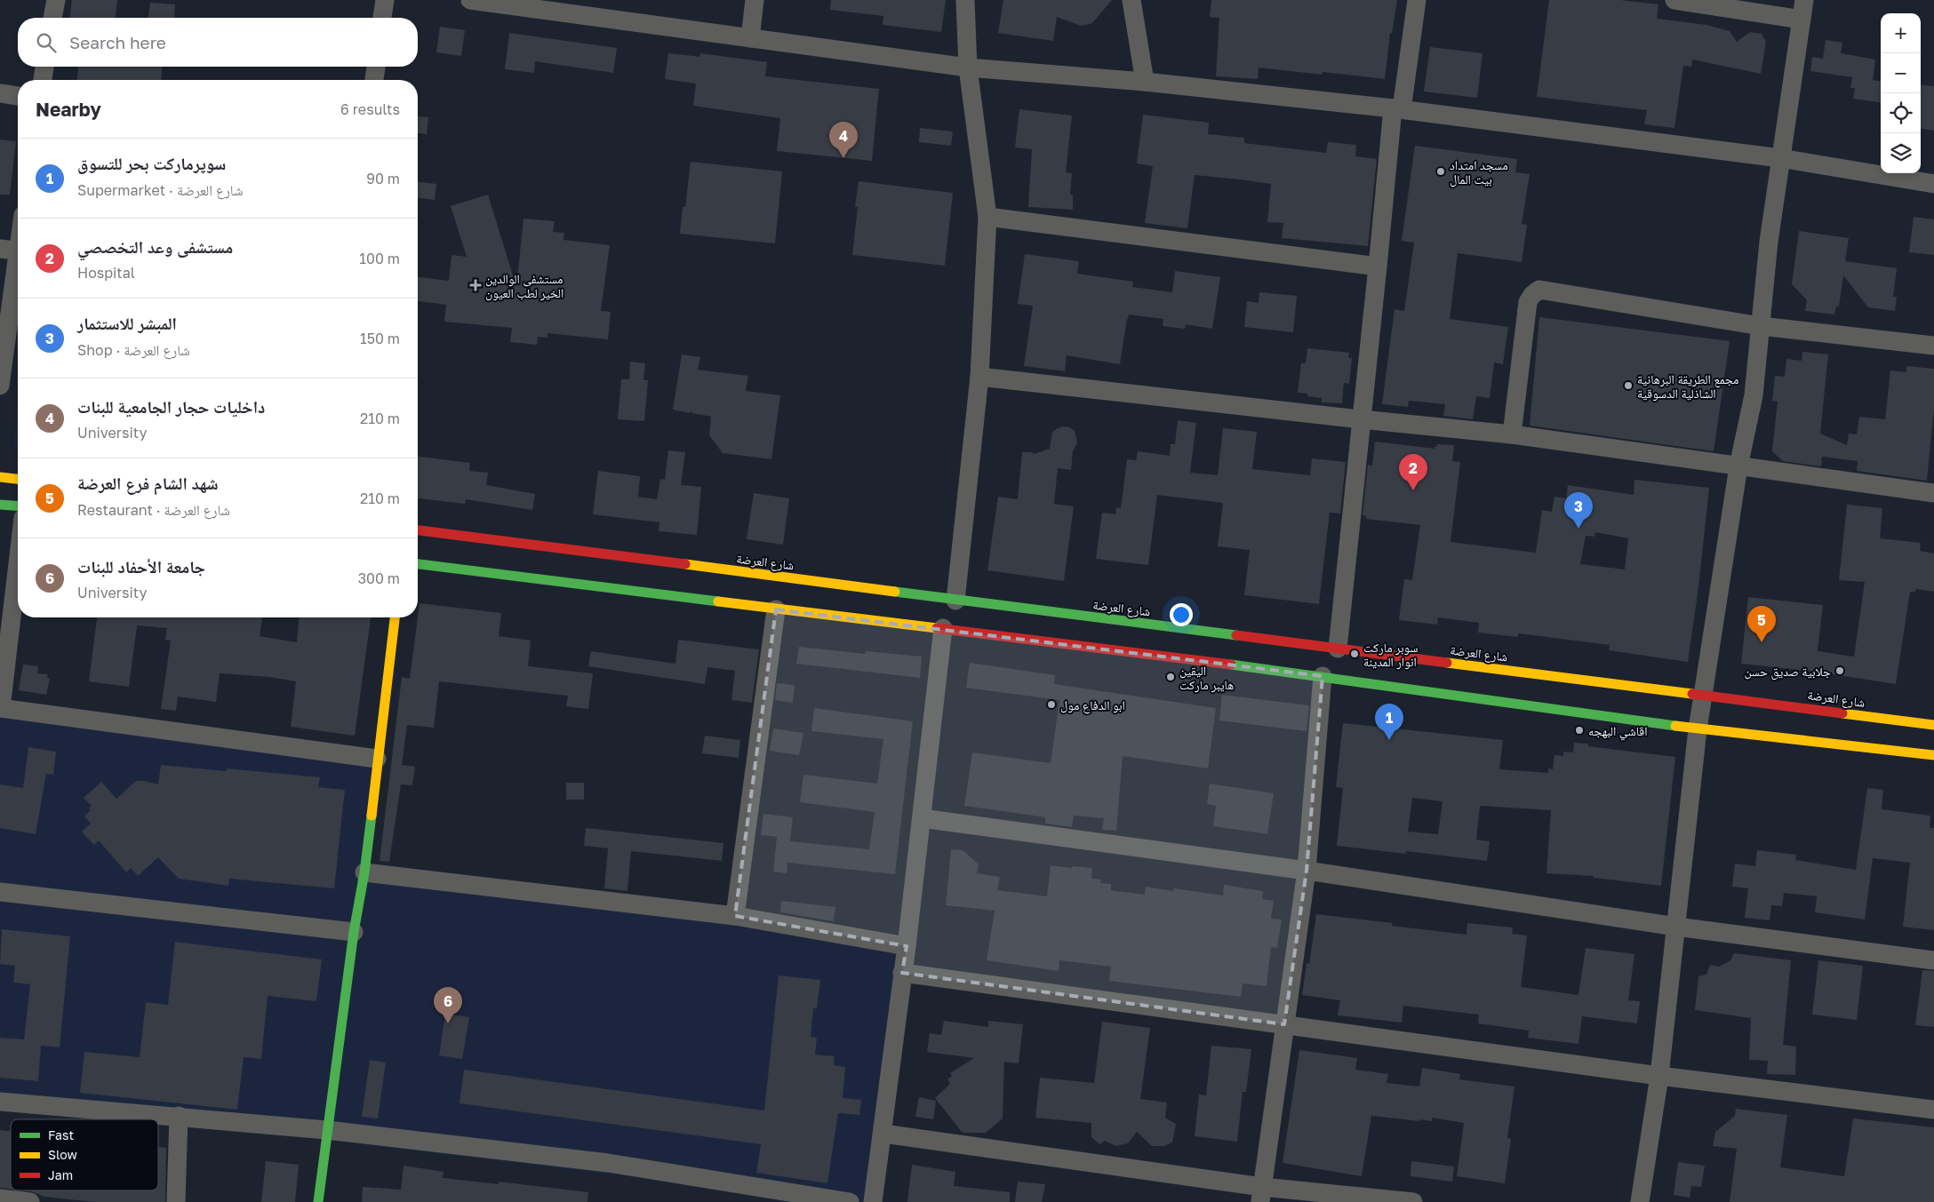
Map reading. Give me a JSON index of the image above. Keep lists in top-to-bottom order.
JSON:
{
  "streets": {
    "main road": ["شارع العرضة"]
  },
  "places": {
    "other": [
      "مسجد امتداد بيت المال",
      "مجمع الطريقة البرهانية الشاذلية الدسوقية",
      "سوبر ماركت انوار المدينة",
      "جلابية صديق حسن",
      "اليقين هايبر ماركت",
      "ابو الدفاع مول",
      "اقاشي البهجه"
    ],
    "health": ["مستشفى الوالدين الخير لطب العيون"]
  },
  "legend": ["Fast", "Slow", "Jam"],
  "page": {
    "map_buttons": ["+", "−"],
    "search": "Search here",
    "heading": ["Nearby", "6 results"],
    "pins": [
      "4",
      "2",
      "3",
      "5",
      "1",
      "6"
    ],
    "list": [
      {
        "mark": "1",
        "name": "سوپرمارکت بحر للتسوق",
        "note": "Supermarket · شارع العرضة",
        "value": "90 m"
      },
      {
        "mark": "2",
        "name": "مستشفى وعد التخصصي",
        "note": "Hospital",
        "value": "100 m"
      },
      {
        "mark": "3",
        "name": "المبشر للاستثمار",
        "note": "Shop · شارع العرضة",
        "value": "150 m"
      },
      {
        "mark": "4",
        "name": "داخليات حجار الجامعية للبنات",
        "note": "University",
        "value": "210 m"
      },
      {
        "mark": "5",
        "name": "شهد الشام فرع العرضة",
        "note": "Restaurant · شارع العرضة",
        "value": "210 m"
      },
      {
        "mark": "6",
        "name": "جامعة الأحفاد للبنات",
        "note": "University",
        "value": "300 m"
      }
    ]
  }
}
